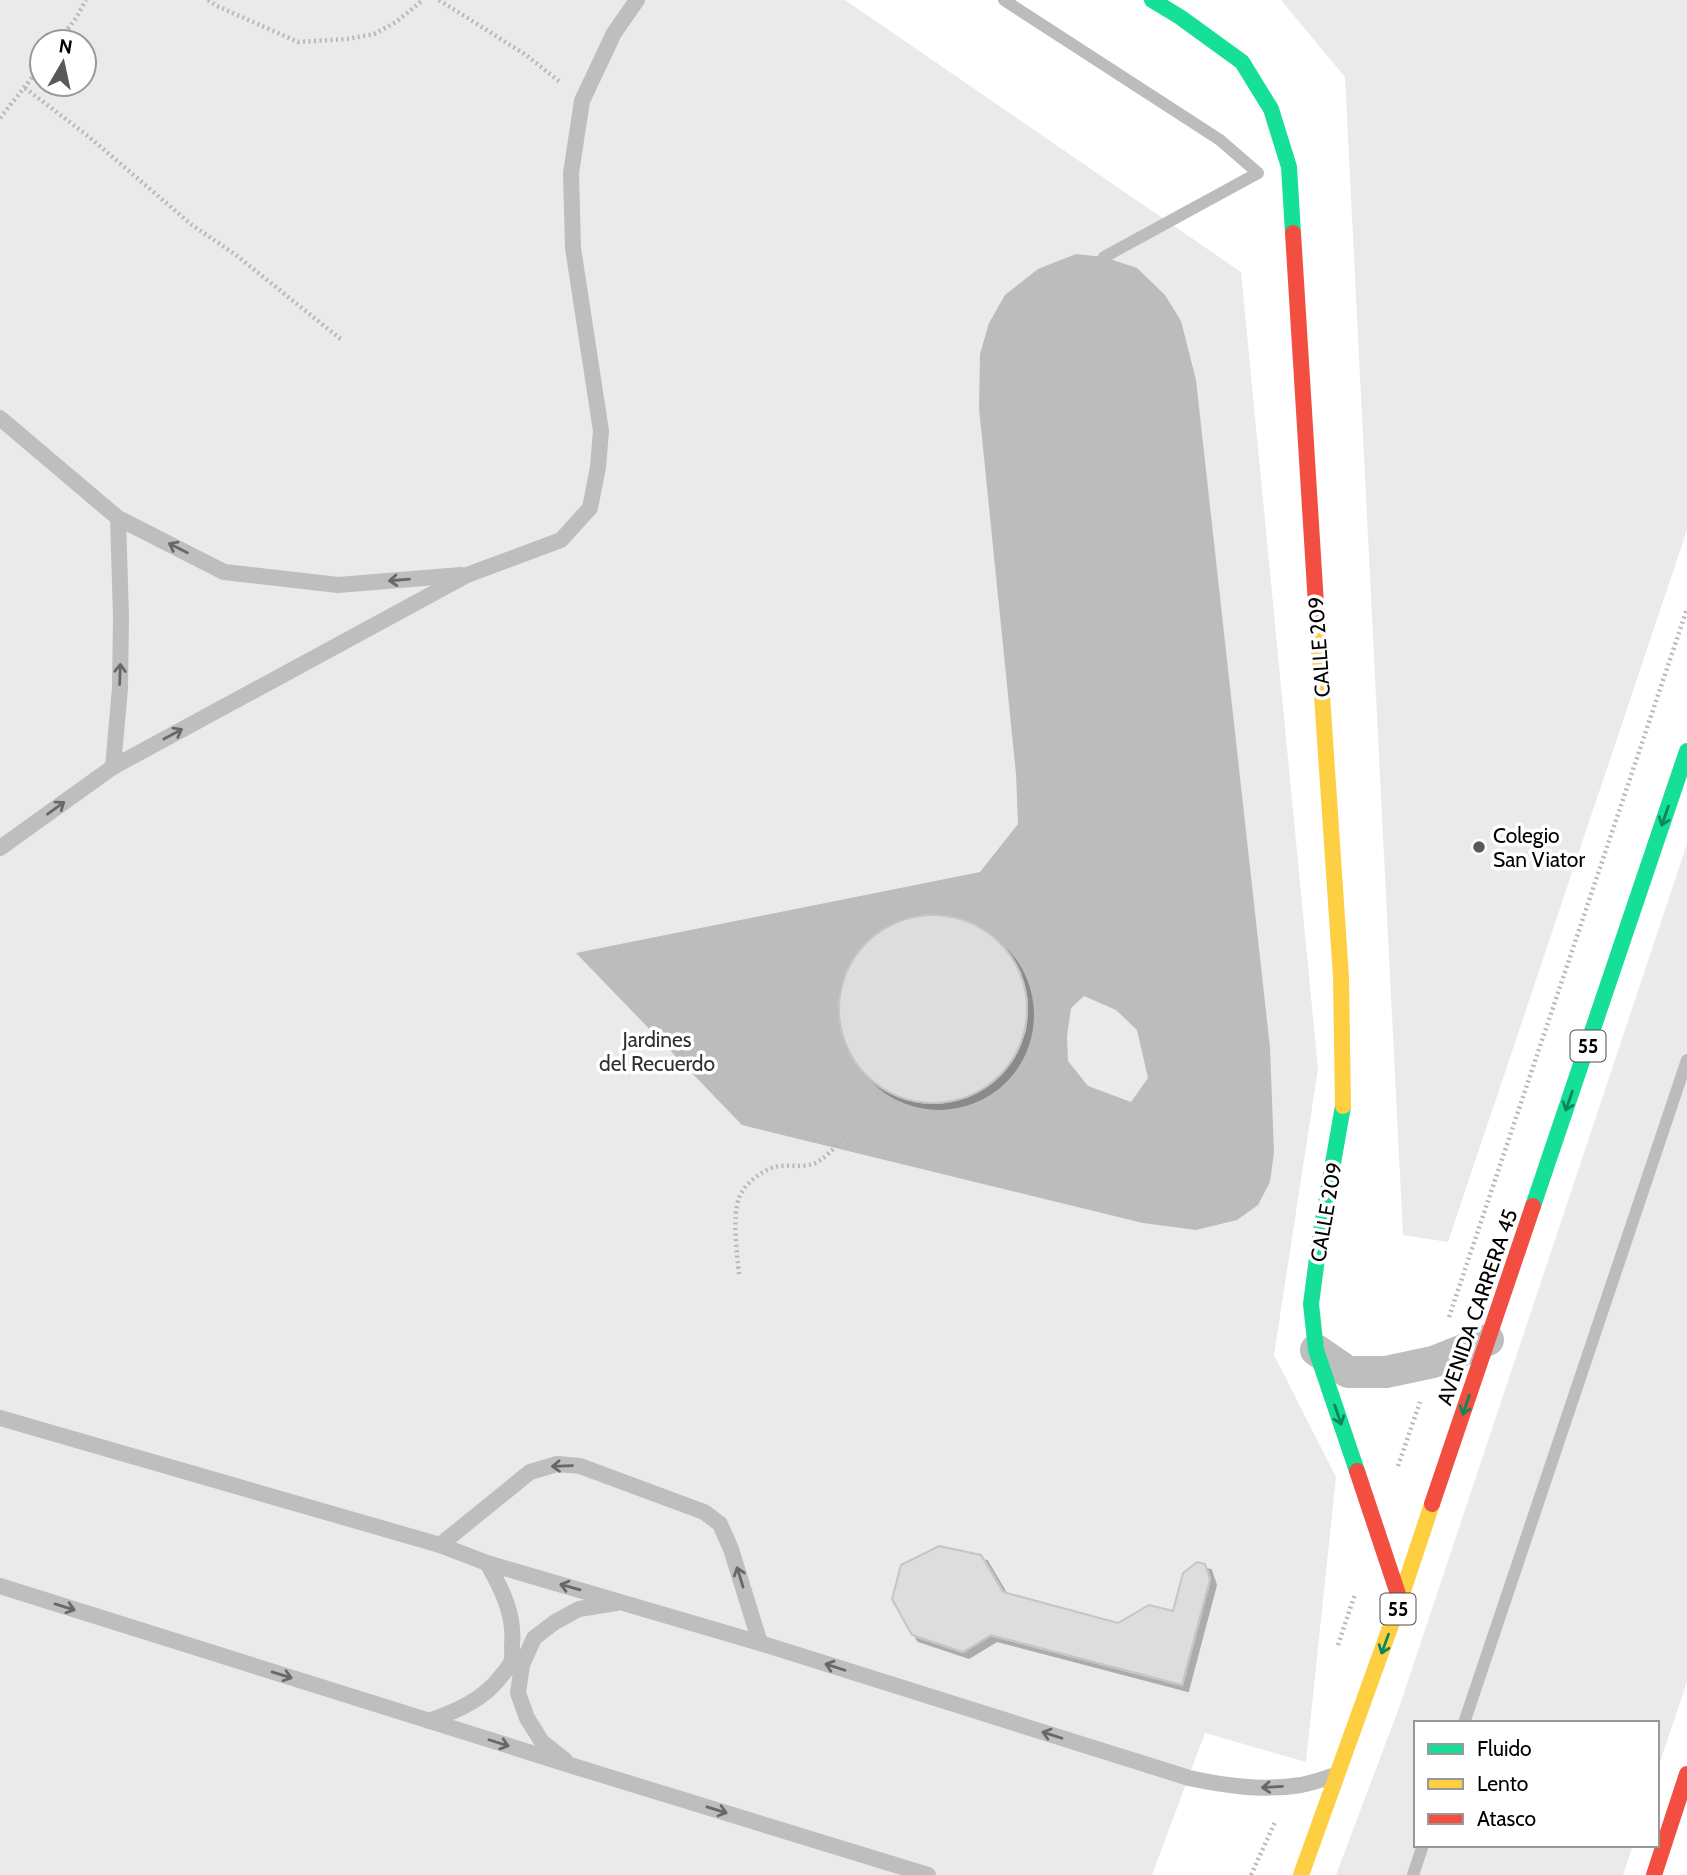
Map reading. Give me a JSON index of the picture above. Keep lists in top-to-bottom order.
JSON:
{
  "streets": {
    "main road": ["CALLE 209", "55", "AVENIDA CARRERA 45"]
  },
  "crossings": [
    ["CALLE 209", "AVENIDA CARRERA 45"]
  ],
  "one_way": ["AVENIDA CARRERA 45"],
  "parks": ["Jardines del Recuerdo"],
  "places": ["Colegio San Viator"],
  "legend": ["Fluido", "Lento", "Atasco"],
  "north": "top"
}
